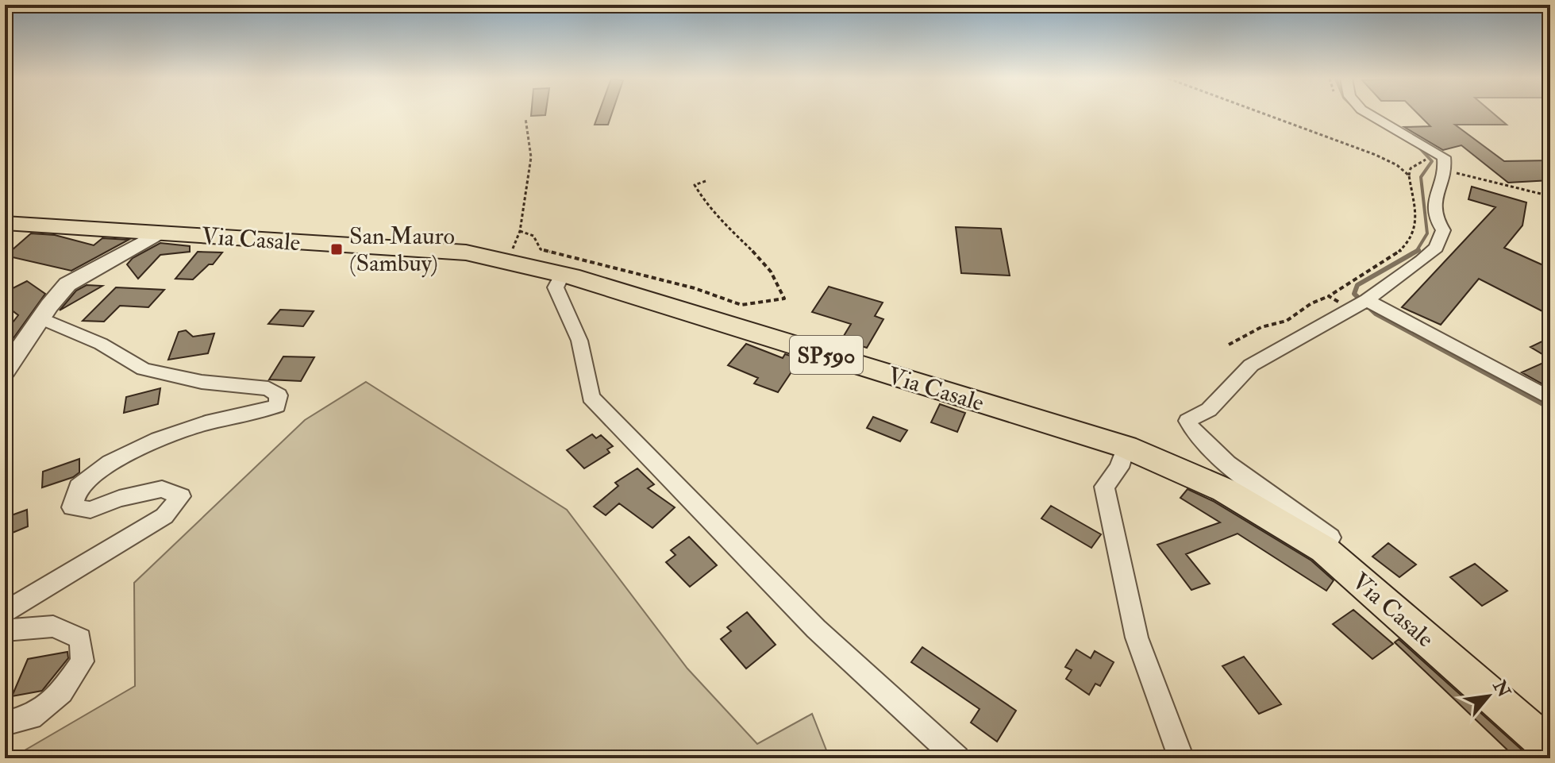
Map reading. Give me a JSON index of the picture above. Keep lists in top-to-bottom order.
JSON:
{
  "streets": {
    "main road": ["Via Casale", "SP590"]
  },
  "places": {
    "transit": ["San Mauro (Sambuy)"]
  },
  "north": "top right"
}
